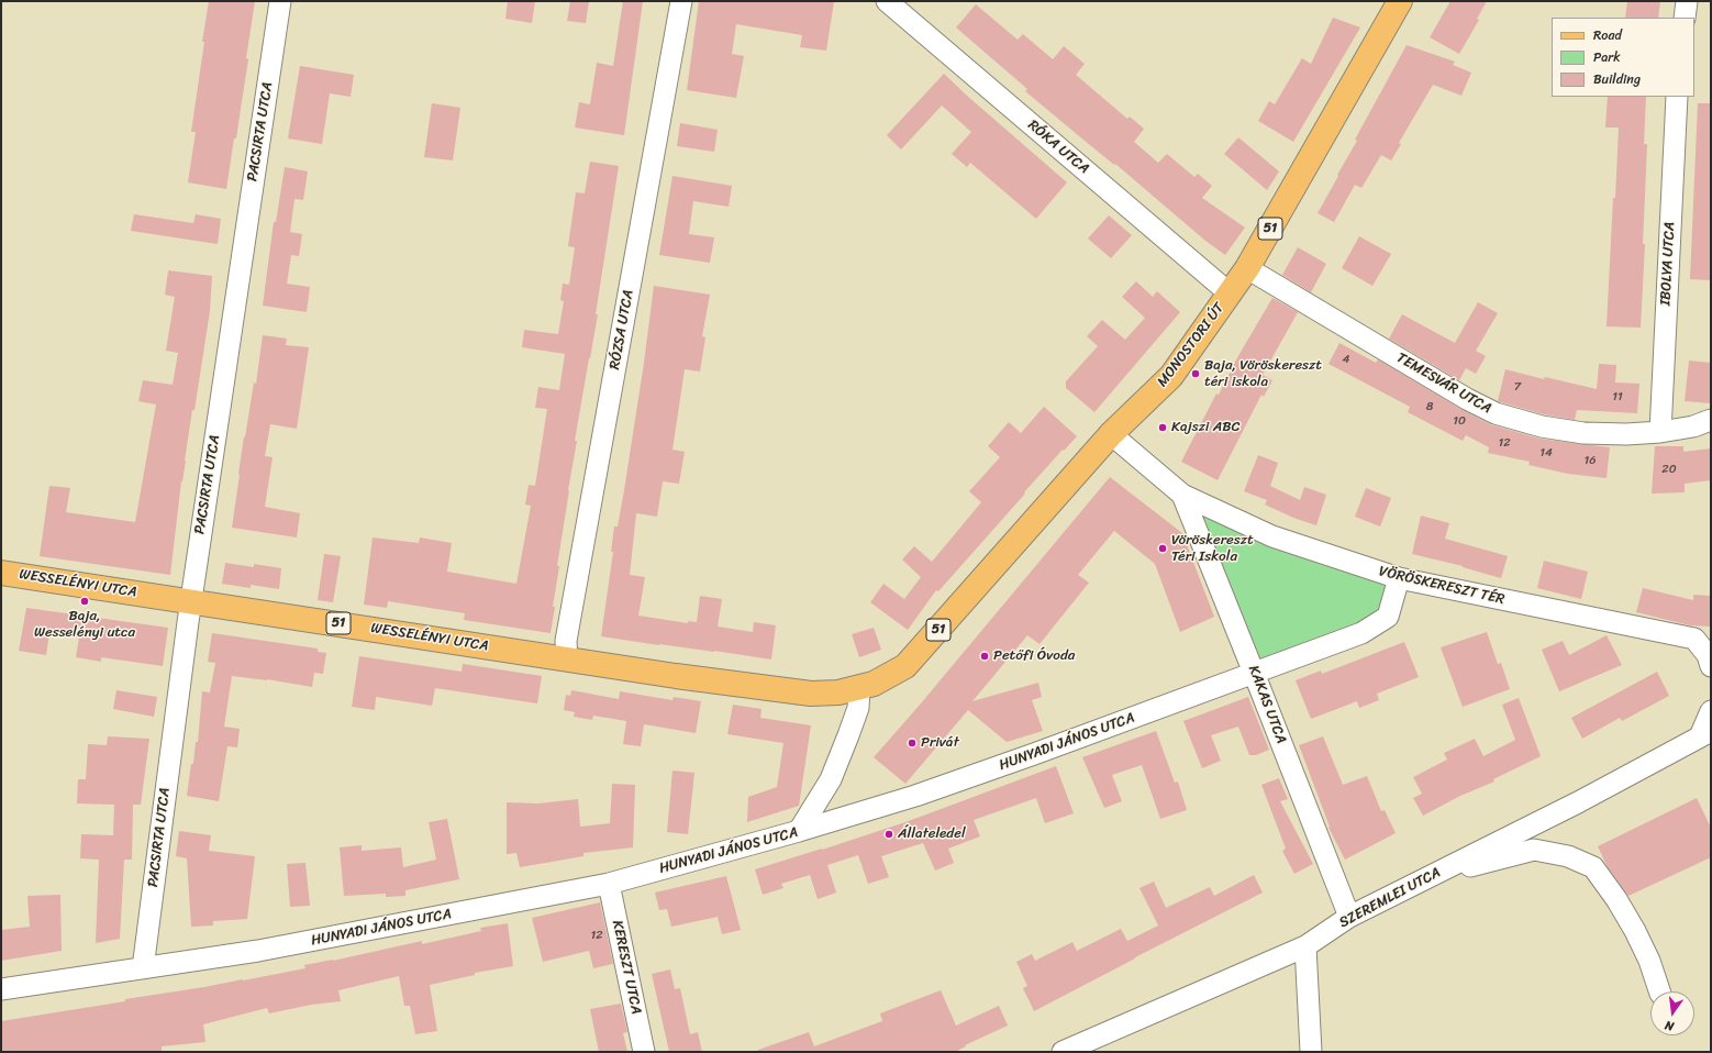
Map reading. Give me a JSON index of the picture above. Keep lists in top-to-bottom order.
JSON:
{
  "streets": {
    "main road": ["51", "MONOSTORI ÚT", "WESSELÉNYI UTCA"],
    "street": [
      "PACSIRTA UTCA",
      "RÓKA UTCA",
      "IBOLYA UTCA",
      "RÓZSA UTCA",
      "TEMESVÁR UTCA",
      "VÖRÖSKERESZT TÉR",
      "KAKAS UTCA",
      "HUNYADI JÁNOS UTCA",
      "SZEREMLEI UTCA",
      "KERESZT UTCA"
    ]
  },
  "crossings": [
    ["PACSIRTA UTCA", "WESSELÉNYI UTCA"],
    ["PACSIRTA UTCA", "HUNYADI JÁNOS UTCA"],
    ["RÓKA UTCA", "MONOSTORI ÚT"],
    ["IBOLYA UTCA", "TEMESVÁR UTCA"],
    ["RÓZSA UTCA", "WESSELÉNYI UTCA"],
    ["MONOSTORI ÚT", "TEMESVÁR UTCA"],
    ["MONOSTORI ÚT", "WESSELÉNYI UTCA"],
    ["MONOSTORI ÚT", "VÖRÖSKERESZT TÉR"],
    ["VÖRÖSKERESZT TÉR", "KAKAS UTCA"],
    ["VÖRÖSKERESZT TÉR", "HUNYADI JÁNOS UTCA"],
    ["KAKAS UTCA", "HUNYADI JÁNOS UTCA"],
    ["KAKAS UTCA", "SZEREMLEI UTCA"],
    ["HUNYADI JÁNOS UTCA", "KERESZT UTCA"]
  ],
  "places": [
    "Baja, Vöröskereszt téri iskola",
    "Kajszi ABC",
    "Vöröskereszt Téri Iskola",
    "Baja, Wesselényi utca",
    "Petőfi Óvoda",
    "Privát",
    "Állateledel"
  ],
  "house_numbers": [
    "4",
    "7",
    "11",
    "8",
    "10",
    "12",
    "14",
    "16",
    "20",
    "12"
  ],
  "legend": ["Road", "Park", "Building"],
  "north": "bottom"
}
